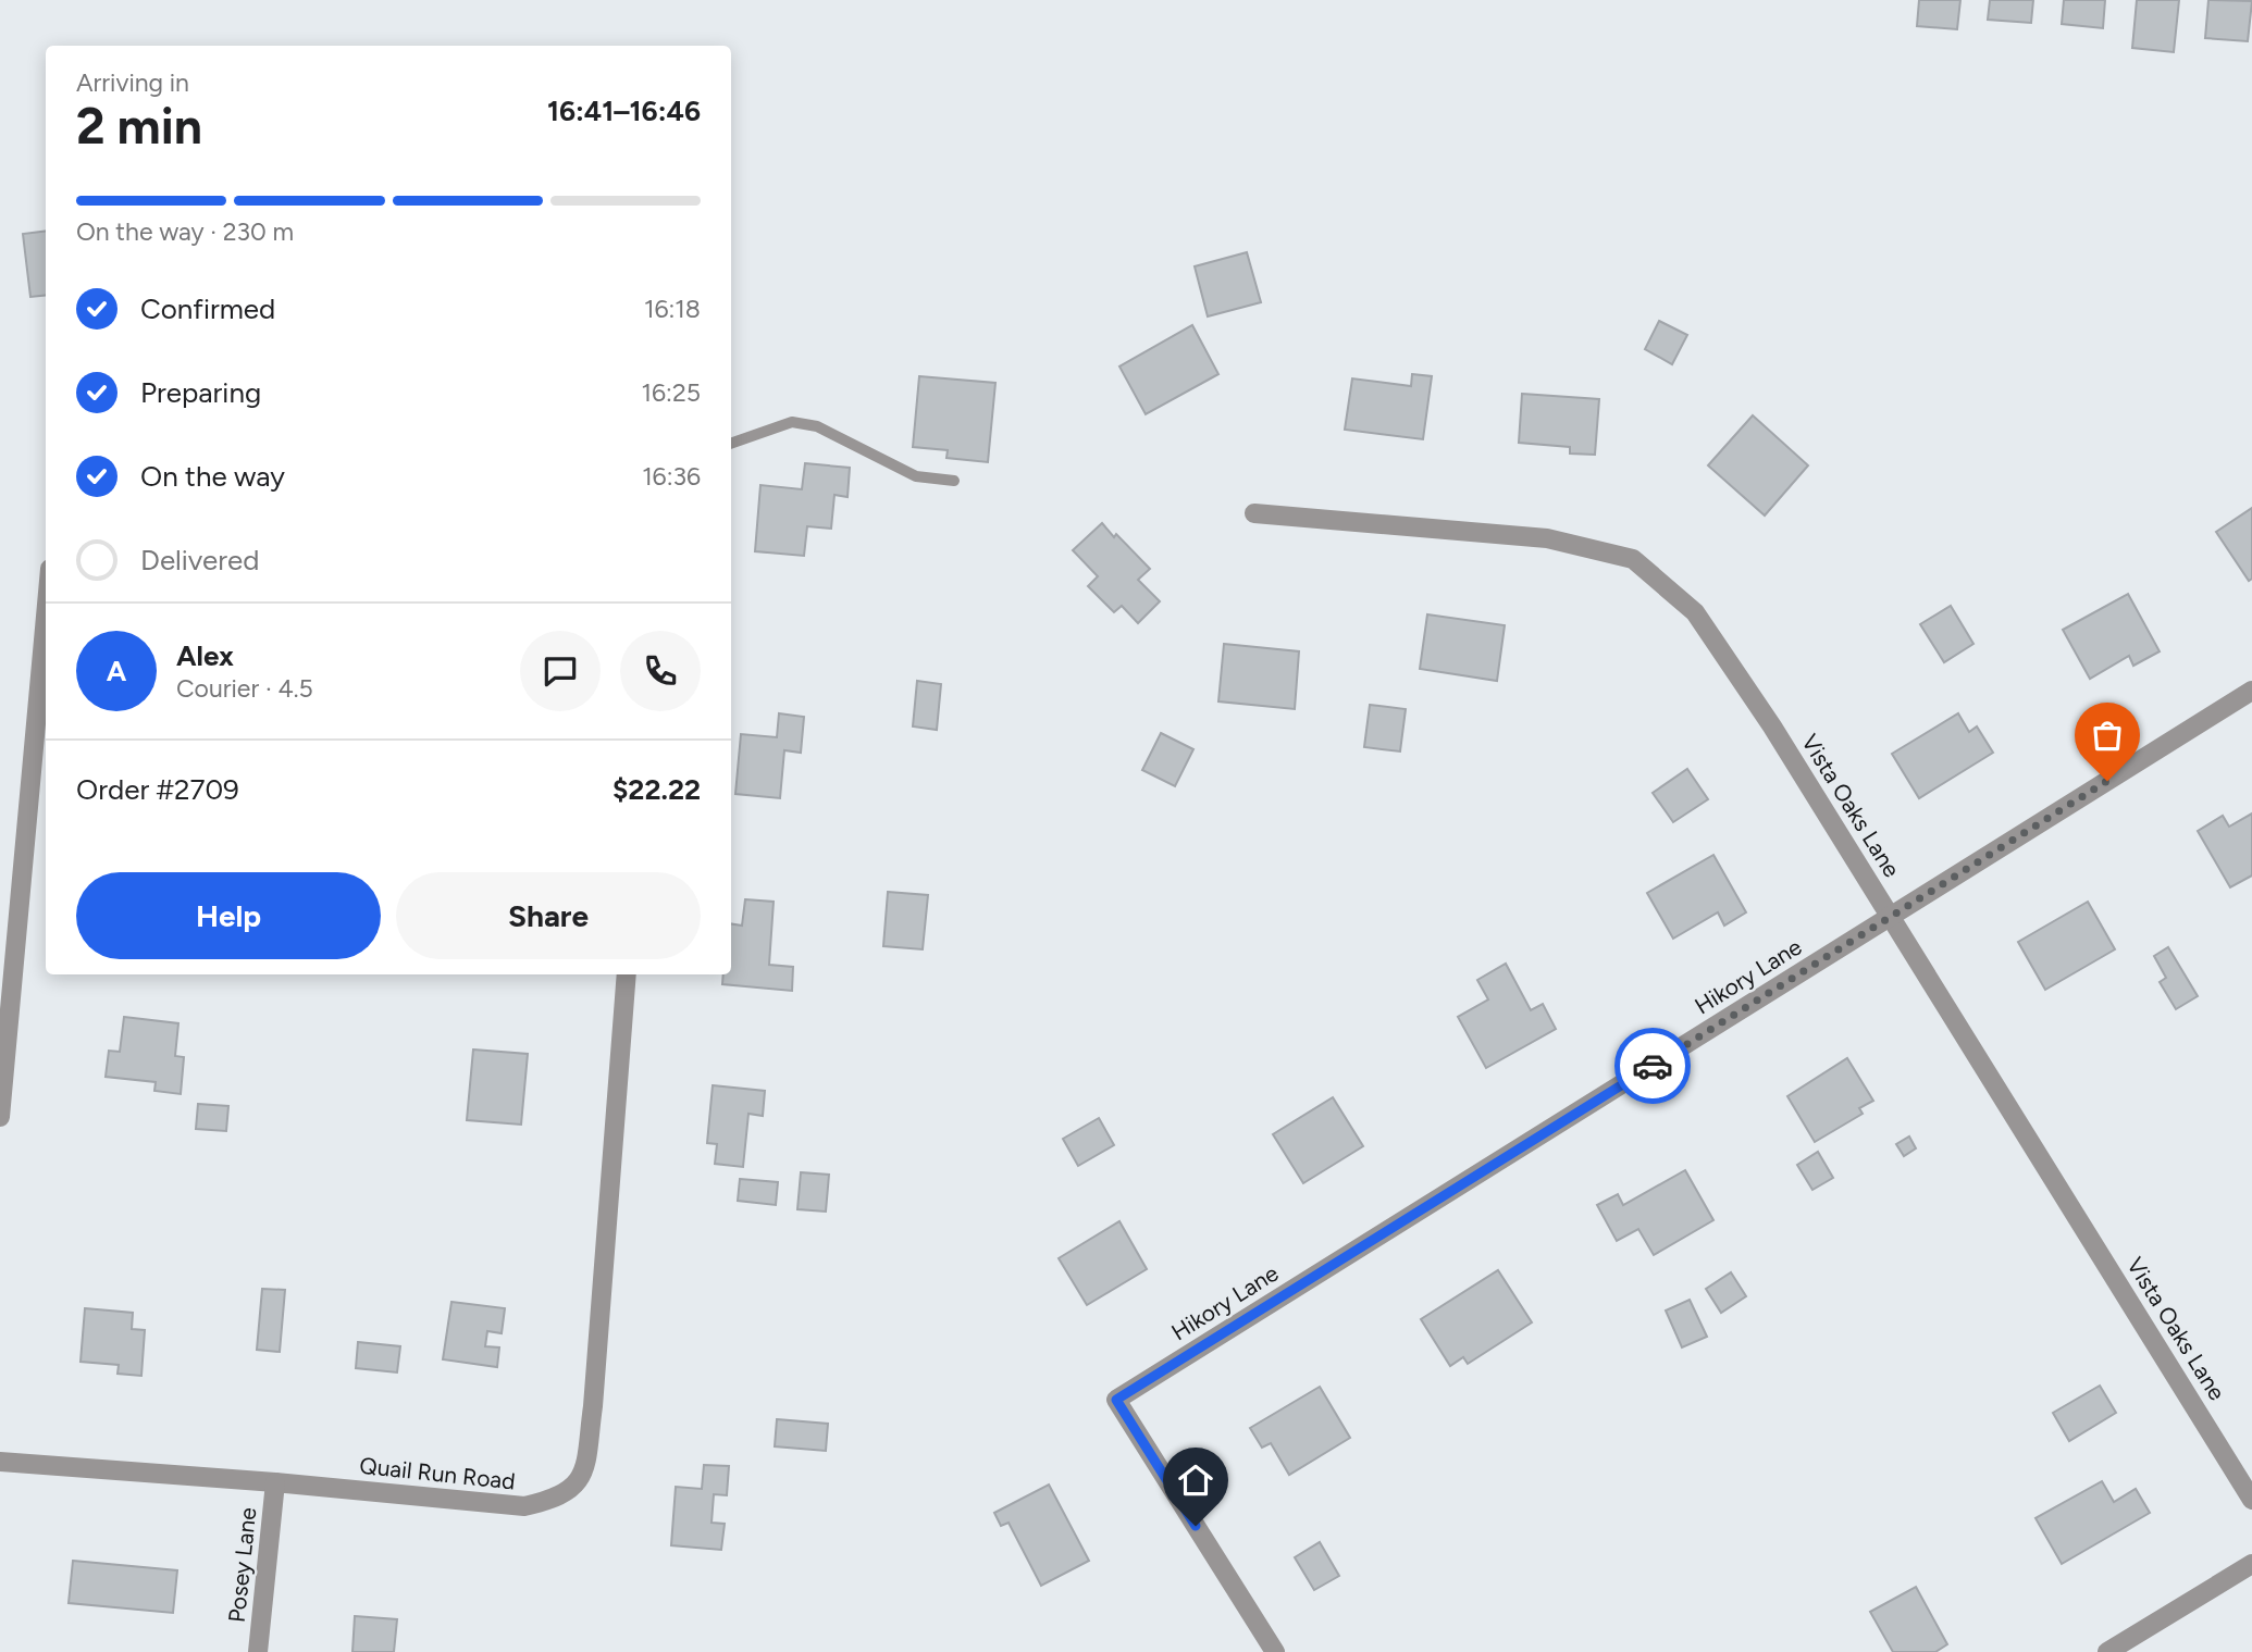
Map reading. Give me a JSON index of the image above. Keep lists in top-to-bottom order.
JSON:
{
  "streets": {
    "street": [
      "Vista Oaks Lane",
      "Hikory Lane",
      "Quail Run Road",
      "Posey Lane"
    ]
  },
  "crossings": [
    ["Vista Oaks Lane", "Hikory Lane"],
    ["Quail Run Road", "Posey Lane"]
  ],
  "page": {
    "heading": ["2 min", "Arriving in", "16:41–16:46"],
    "panel": [
      "Alex",
      "Courier · 4.5",
      "Order #2709",
      "$22.22"
    ],
    "bar": "On the way · 230 m",
    "list": [
      ["Confirmed", "16:18"],
      ["Preparing", "16:25"],
      ["On the way", "16:36"],
      "Delivered"
    ],
    "round": "A",
    "buttons": ["Help", "Share"]
  }
}
